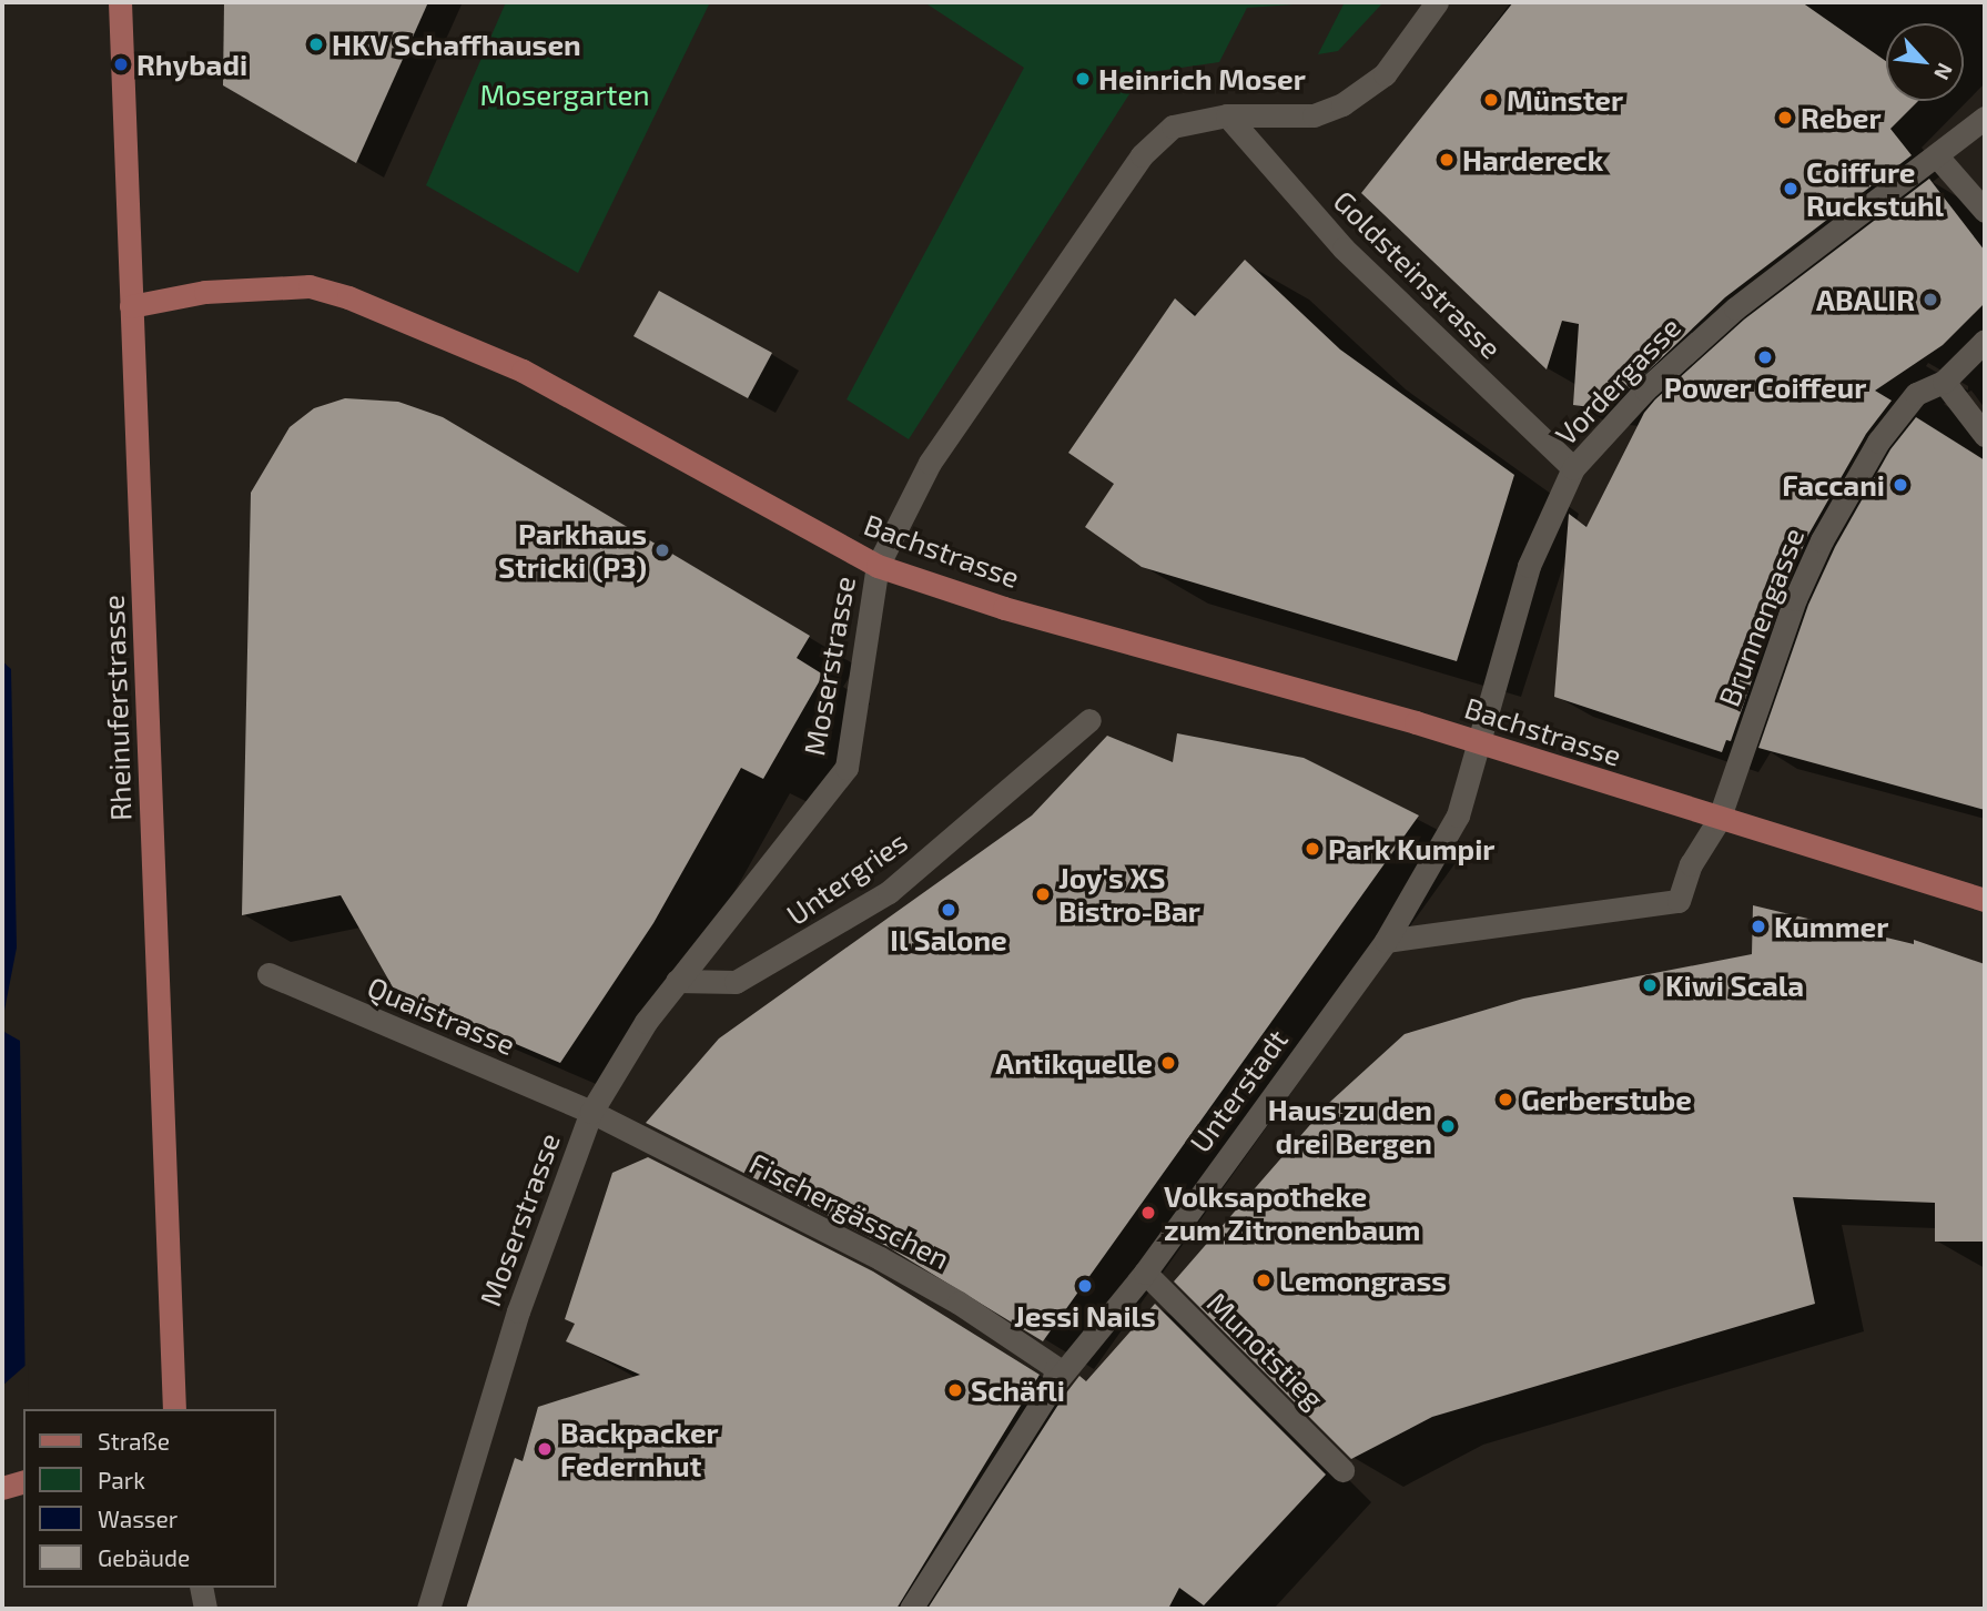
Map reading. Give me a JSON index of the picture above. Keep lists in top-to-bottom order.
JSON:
{
  "streets": {
    "main road": ["Bachstrasse", "Rheinuferstrasse"],
    "street": [
      "Goldsteinstrasse",
      "Vordergasse",
      "Brunnengasse",
      "Moserstrasse",
      "Untergries",
      "Quaistrasse",
      "Unterstadt",
      "Fischergässchen",
      "Munotstieg"
    ]
  },
  "crossings": [
    ["Goldsteinstrasse", "Vordergasse"],
    ["Goldsteinstrasse", "Moserstrasse"],
    ["Vordergasse", "Bachstrasse"],
    ["Vordergasse", "Unterstadt"],
    ["Bachstrasse", "Brunnengasse"],
    ["Bachstrasse", "Moserstrasse"],
    ["Bachstrasse", "Rheinuferstrasse"],
    ["Bachstrasse", "Unterstadt"],
    ["Moserstrasse", "Untergries"],
    ["Moserstrasse", "Quaistrasse"],
    ["Moserstrasse", "Fischergässchen"],
    ["Quaistrasse", "Fischergässchen"],
    ["Unterstadt", "Fischergässchen"],
    ["Unterstadt", "Munotstieg"]
  ],
  "parks": ["Mosergarten"],
  "places": [
    "HKV Schaffhausen",
    "Rhybadi",
    "Heinrich Moser",
    "Münster",
    "Reber",
    "Hardereck",
    "Coiffure Ruckstuhl",
    "ABALIR",
    "Power Coiffeur",
    "Faccani",
    "Parkhaus Stricki (P3)",
    "Park Kumpir",
    "Joy's XS Bistro-Bar",
    "Il Salone",
    "Kummer",
    "Kiwi Scala",
    "Antikquelle",
    "Gerberstube",
    "Haus zu den drei Bergen",
    "Volksapotheke zum Zitronenbaum",
    "Lemongrass",
    "Jessi Nails",
    "Schäfli",
    "Backpacker Federnhut"
  ],
  "legend": [
    "Straße",
    "Park",
    "Wasser",
    "Gebäude"
  ],
  "north": "bottom right"
}
